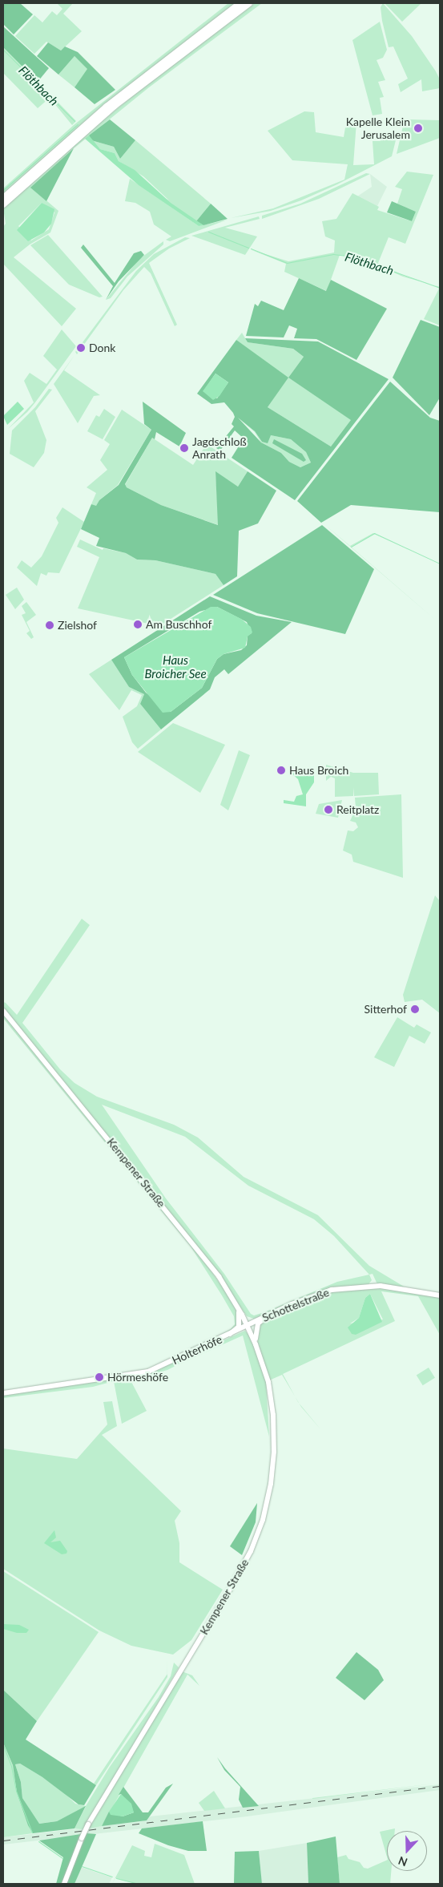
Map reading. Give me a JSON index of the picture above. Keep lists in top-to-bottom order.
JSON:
{
  "streets": {
    "main road": ["Kempener Straße", "Schottelstraße", "Holterhöfe"]
  },
  "crossings": [
    ["Kempener Straße", "Schottelstraße"],
    ["Kempener Straße", "Holterhöfe"],
    ["Schottelstraße", "Holterhöfe"]
  ],
  "water": ["Flöthbach", "Haus Broicher See"],
  "places": [
    "Kapelle Klein Jerusalem",
    "Donk",
    "Jagdschloß Anrath",
    "Am Buschhof",
    "Zielshof",
    "Haus Broich",
    "Reitplatz",
    "Sitterhof",
    "Hörmeshöfe"
  ],
  "north": "bottom"
}
